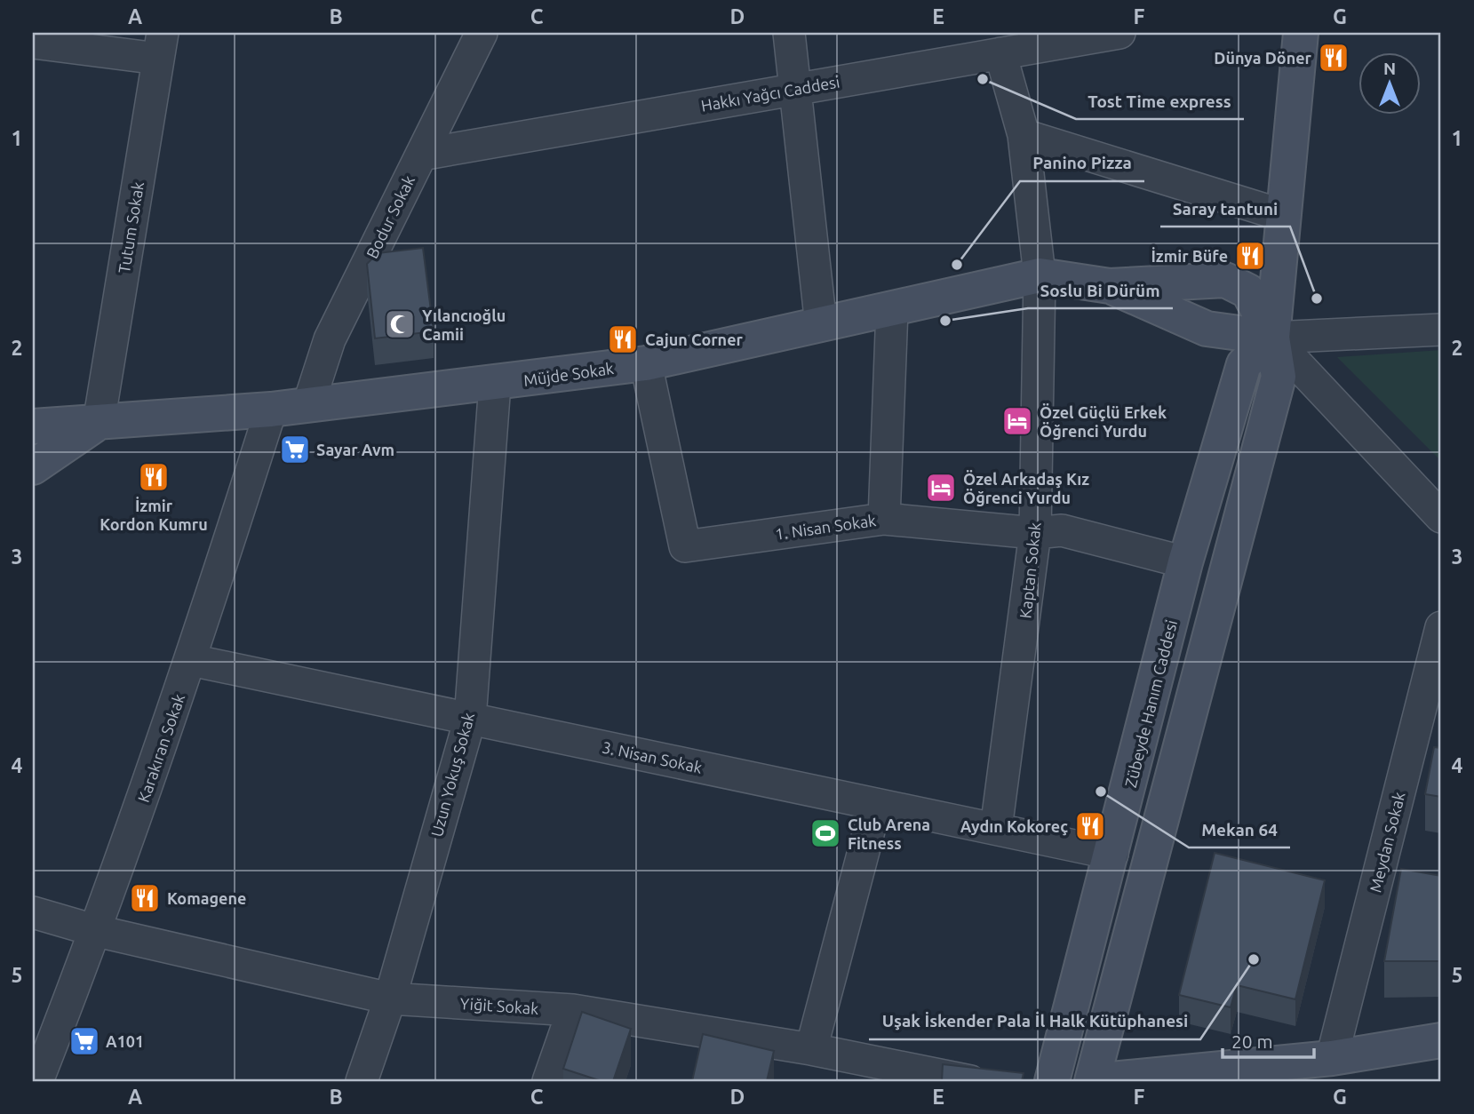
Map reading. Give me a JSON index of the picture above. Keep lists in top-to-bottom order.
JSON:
{
  "streets": {
    "main road": ["Müjde Sokak", "Zübeyde Hanım Caddesi"],
    "street": [
      "Hakkı Yağcı Caddesi",
      "Bodur Sokak",
      "Tutum Sokak",
      "1. Nisan Sokak",
      "Kaptan Sokak",
      "Karakıran Sokak",
      "3. Nisan Sokak",
      "Uzun Yokuş Sokak",
      "Meydan Sokak",
      "Yiğit Sokak"
    ]
  },
  "crossings": [
    ["Hakkı Yağcı Caddesi", "Bodur Sokak"],
    ["Hakkı Yağcı Caddesi", "Kaptan Sokak"],
    ["Bodur Sokak", "Müjde Sokak"],
    ["Tutum Sokak", "Müjde Sokak"],
    ["Müjde Sokak", "1. Nisan Sokak"],
    ["Müjde Sokak", "Kaptan Sokak"],
    ["Müjde Sokak", "Karakıran Sokak"],
    ["Müjde Sokak", "Uzun Yokuş Sokak"],
    ["1. Nisan Sokak", "Kaptan Sokak"],
    ["1. Nisan Sokak", "Zübeyde Hanım Caddesi"],
    ["Kaptan Sokak", "3. Nisan Sokak"],
    ["Zübeyde Hanım Caddesi", "3. Nisan Sokak"],
    ["Karakıran Sokak", "3. Nisan Sokak"],
    ["Karakıran Sokak", "Yiğit Sokak"],
    ["3. Nisan Sokak", "Uzun Yokuş Sokak"],
    ["Uzun Yokuş Sokak", "Yiğit Sokak"]
  ],
  "places": {
    "restaurant": [
      "Dünya Döner",
      "İzmir Büfe",
      "Cajun Corner",
      "İzmir Kordon Kumru",
      "Aydın Kokoreç",
      "Komagene"
    ],
    "other": [
      "Tost Time express",
      "Panino Pizza",
      "Saray tantuni",
      "Soslu Bi Dürüm",
      "Mekan 64",
      "Uşak İskender Pala İl Halk Kütüphanesi"
    ],
    "mosque": ["Yılancıoğlu Camii"],
    "hotel": ["Özel Güçlü Erkek Öğrenci Yurdu", "Özel Arkadaş Kız Öğrenci Yurdu"],
    "supermarket": ["Sayar Avm", "A101"],
    "sports": ["Club Arena Fitness"]
  },
  "scale_bar": "20 m",
  "north": "top",
  "grid": {
    "columns": [
      "A",
      "B",
      "C",
      "D",
      "E",
      "F",
      "G"
    ],
    "rows": [
      "1",
      "2",
      "3",
      "4",
      "5"
    ]
  }
}
